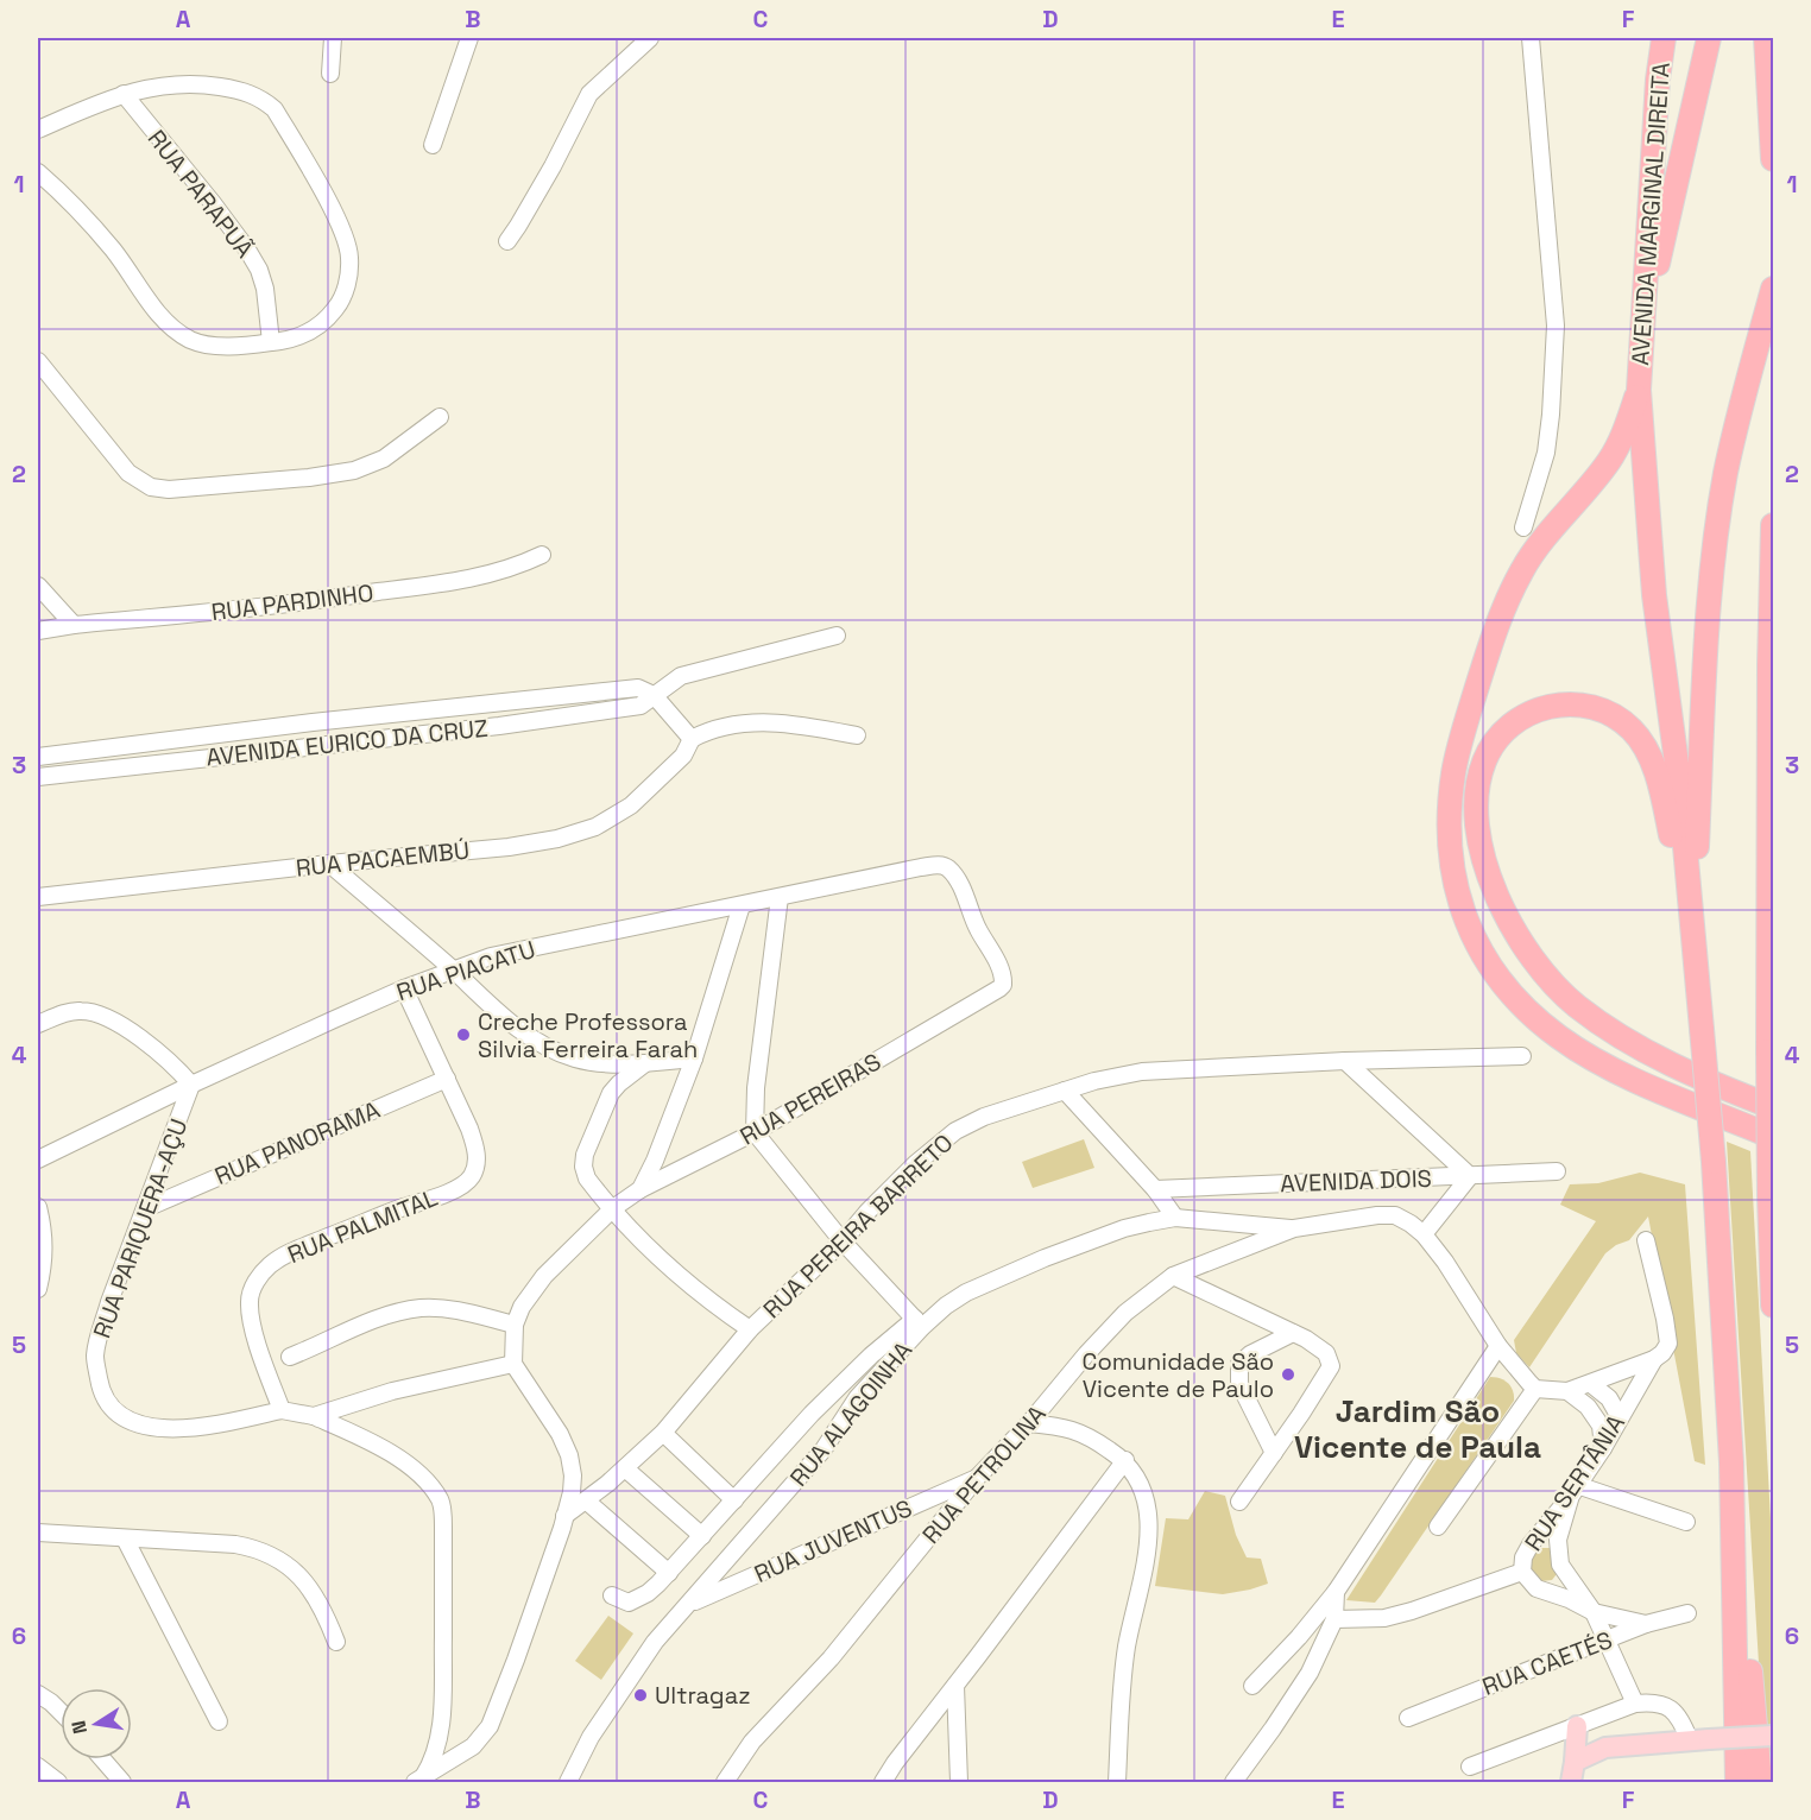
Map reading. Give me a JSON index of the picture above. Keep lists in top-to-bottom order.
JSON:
{
  "streets": {
    "highway": ["AVENIDA MARGINAL DIREITA"],
    "street": [
      "RUA PARAPUÃ",
      "RUA PARDINHO",
      "AVENIDA EURICO DA CRUZ",
      "RUA PACAEMBÚ",
      "RUA PIACATU",
      "RUA PEREIRAS",
      "RUA PANORAMA",
      "AVENIDA DOIS",
      "RUA PALMITAL",
      "RUA PEREIRA BARRETO",
      "RUA PARIQUERA-AÇU",
      "RUA ALAGOINHA",
      "RUA PETROLINA",
      "RUA SERTÂNIA",
      "RUA JUVENTUS",
      "RUA CAETÉS"
    ]
  },
  "crossings": [
    ["RUA PIACATU", "RUA PEREIRAS"],
    ["RUA PIACATU", "RUA PALMITAL"],
    ["RUA PIACATU", "RUA PARIQUERA-AÇU"],
    ["RUA PANORAMA", "RUA PALMITAL"],
    ["RUA PANORAMA", "RUA PARIQUERA-AÇU"],
    ["RUA PALMITAL", "RUA PARIQUERA-AÇU"],
    ["RUA ALAGOINHA", "RUA PETROLINA"],
    ["RUA ALAGOINHA", "RUA JUVENTUS"],
    ["RUA PETROLINA", "RUA JUVENTUS"],
    ["RUA SERTÂNIA", "RUA CAETÉS"]
  ],
  "districts": ["Jardim São Vicente de Paula"],
  "places": ["Creche Professora Silvia Ferreira Farah", "Comunidade São Vicente de Paulo", "Ultragaz"],
  "north": "left",
  "grid": {
    "columns": [
      "A",
      "B",
      "C",
      "D",
      "E",
      "F"
    ],
    "rows": [
      "1",
      "2",
      "3",
      "4",
      "5",
      "6"
    ]
  }
}
